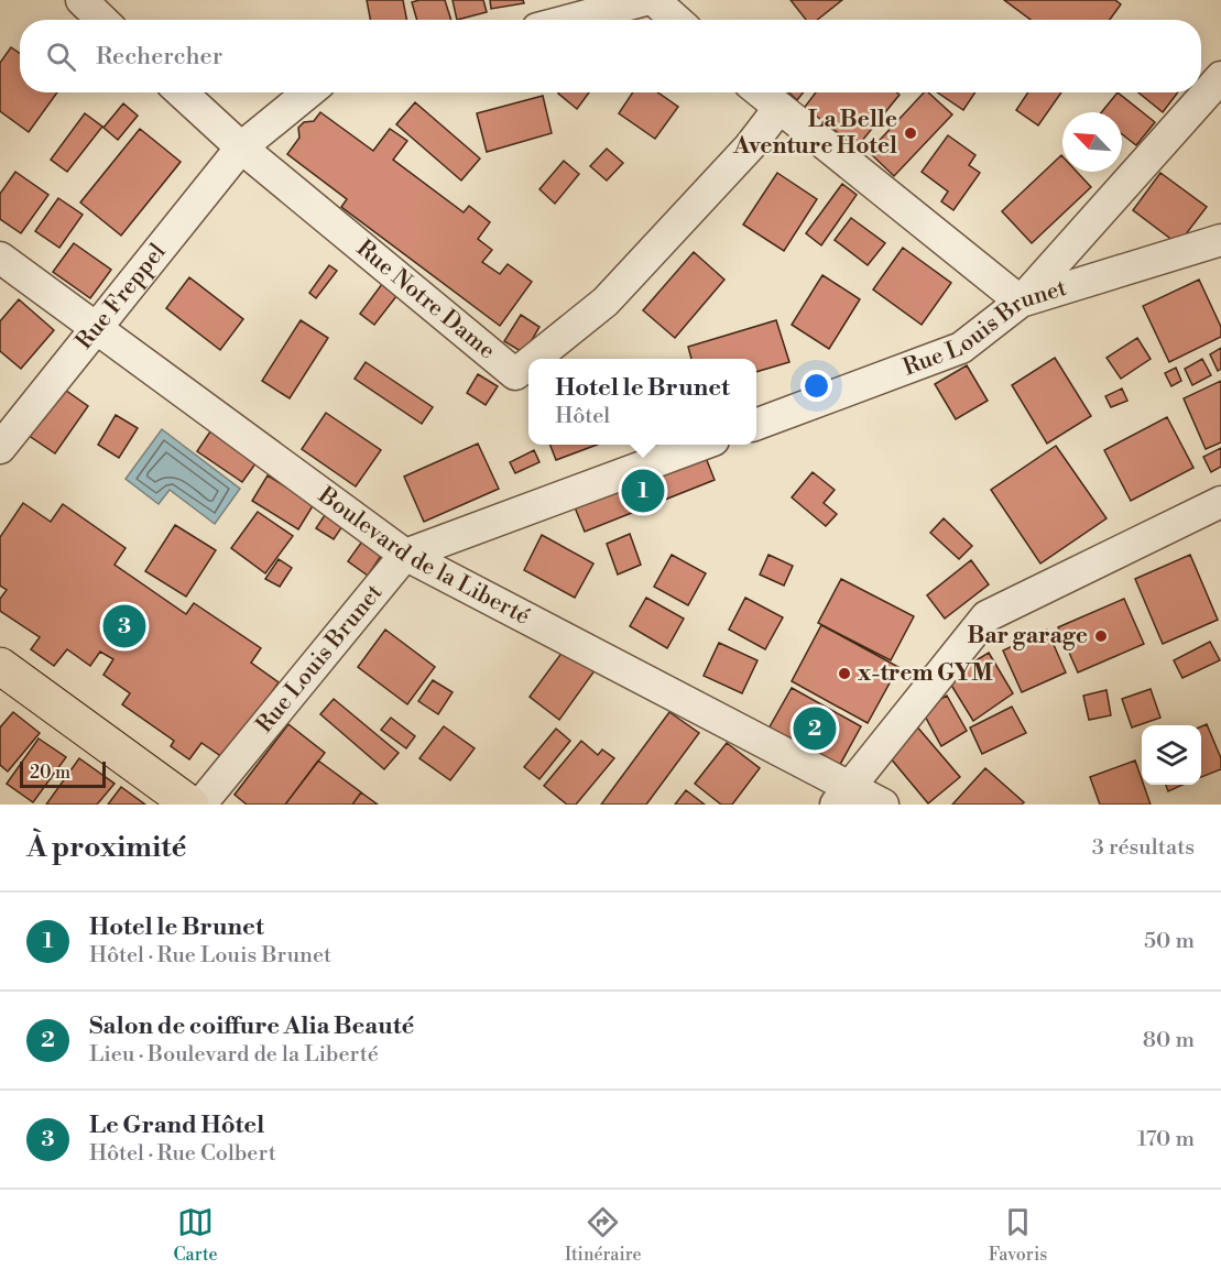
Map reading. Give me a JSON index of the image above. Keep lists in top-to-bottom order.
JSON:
{
  "streets": {
    "street": [
      "Rue Freppel",
      "Rue Notre Dame",
      "Rue Louis Brunet",
      "Boulevard de la Liberté"
    ]
  },
  "crossings": [
    ["Rue Freppel", "Rue Notre Dame"],
    ["Rue Freppel", "Boulevard de la Liberté"],
    ["Rue Louis Brunet", "Boulevard de la Liberté"]
  ],
  "places": ["La Belle Aventure Hotel", "Bar garage", "x-trem GYM"],
  "scale_bar": "20 m",
  "north": "top left",
  "page": {
    "search": "Rechercher",
    "popup": ["Hotel le Brunet", "Hôtel"],
    "pins": ["1", "3", "2"],
    "scale": "20 m",
    "heading": ["À proximité", "3 résultats"],
    "list": [
      {
        "mark": "1",
        "name": "Hotel le Brunet",
        "note": "Hôtel · Rue Louis Brunet",
        "value": "50 m"
      },
      {
        "mark": "2",
        "name": "Salon de coiffure Alia Beauté",
        "note": "Lieu · Boulevard de la Liberté",
        "value": "80 m"
      },
      {
        "mark": "3",
        "name": "Le Grand Hôtel",
        "note": "Hôtel · Rue Colbert",
        "value": "170 m"
      }
    ],
    "nav": ["Carte", "Itinéraire", "Favoris"]
  }
}
